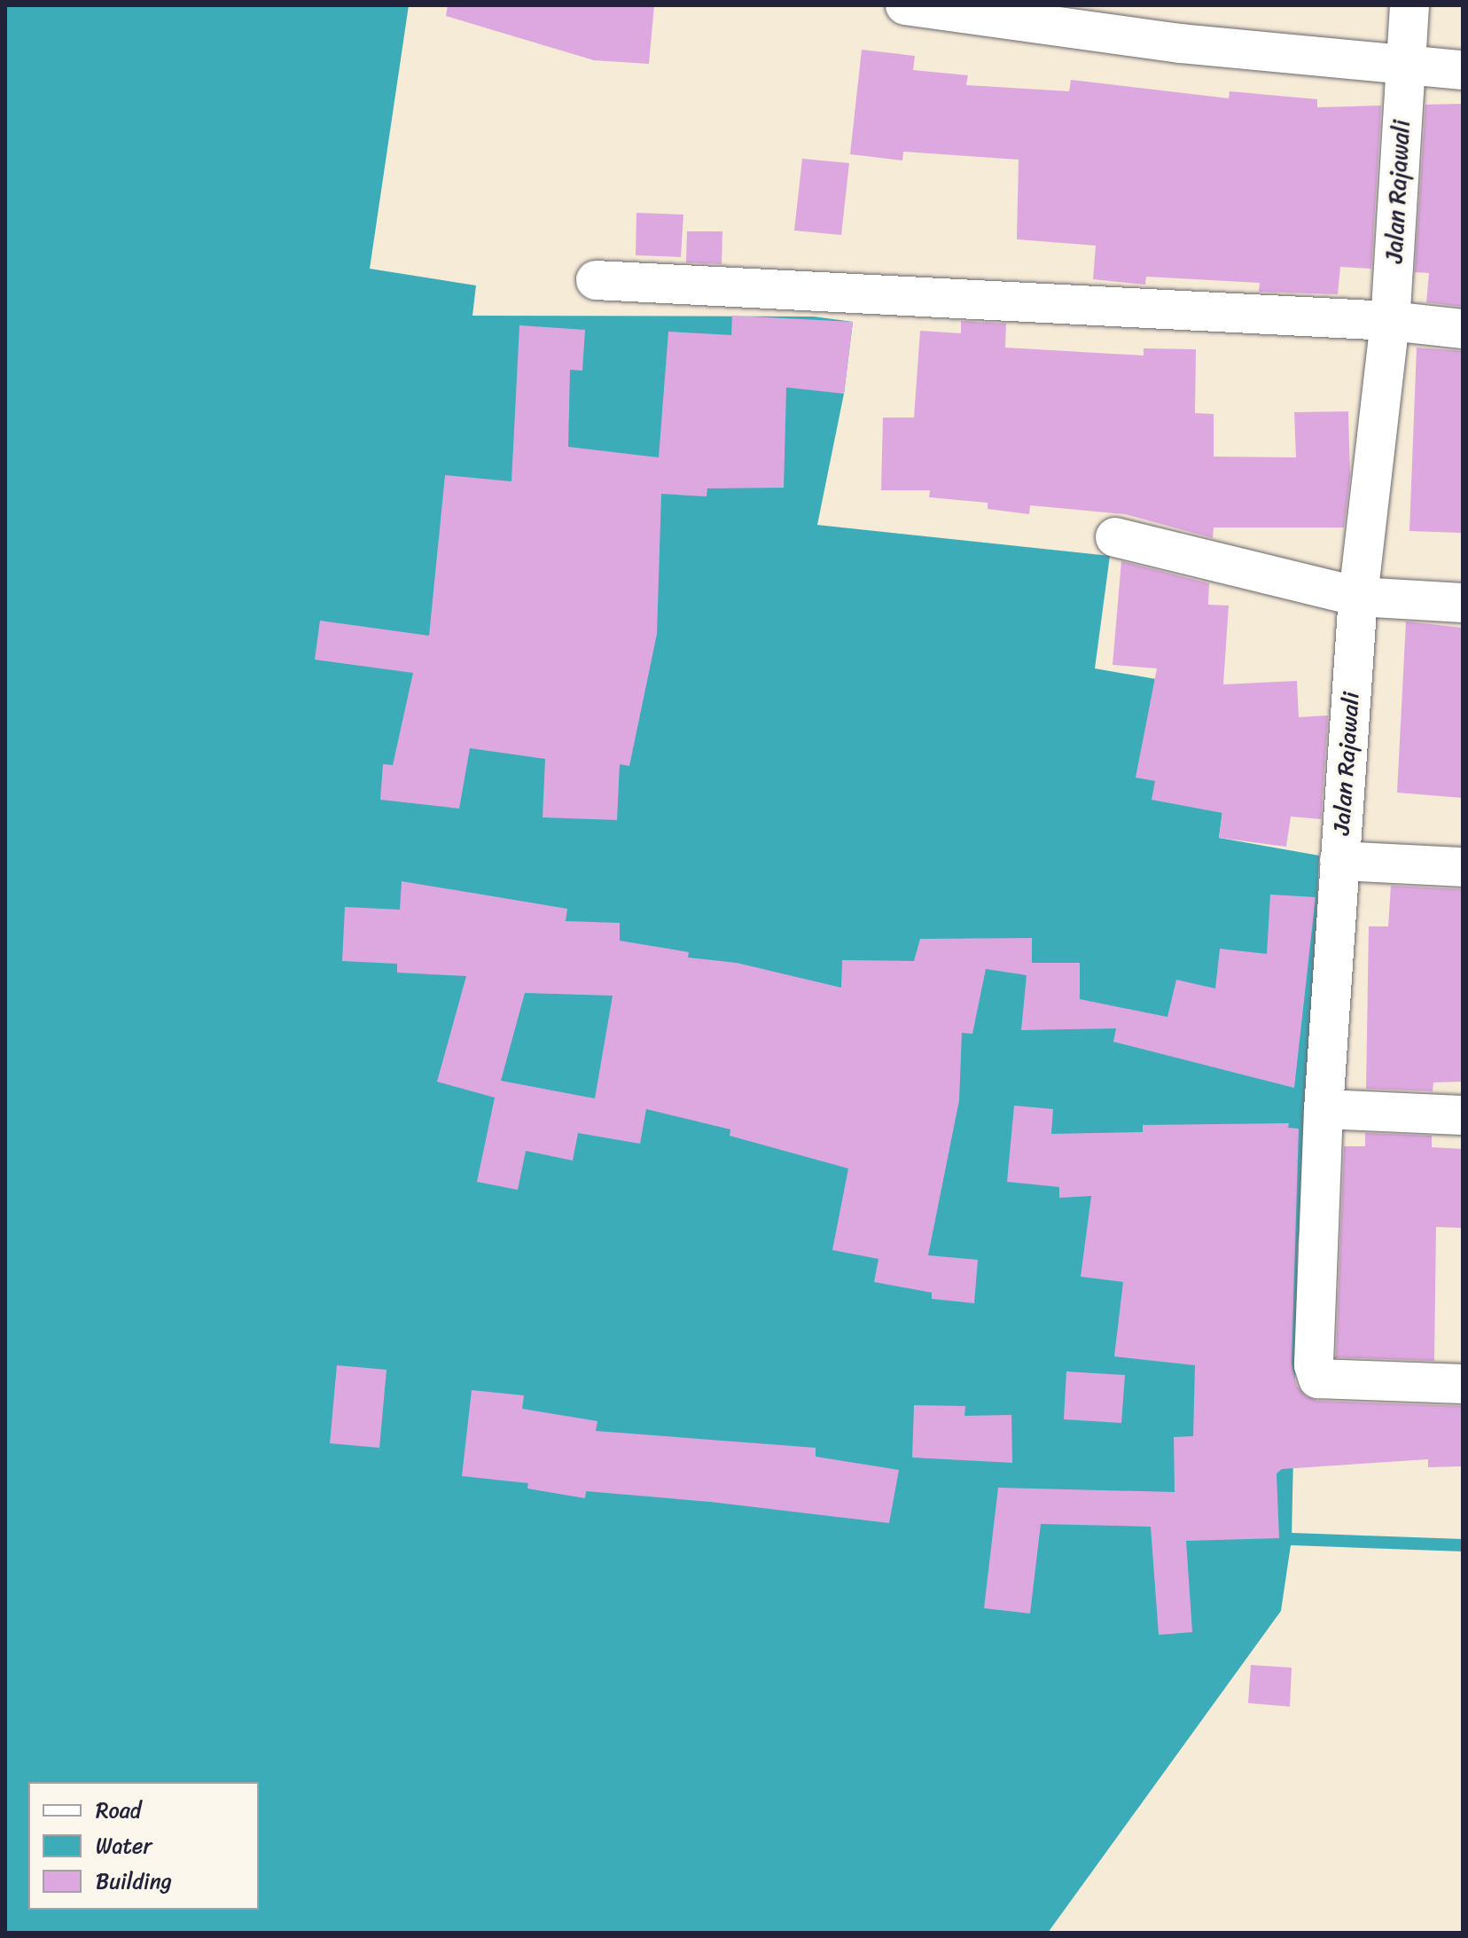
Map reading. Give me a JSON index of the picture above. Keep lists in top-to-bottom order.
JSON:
{
  "streets": {
    "street": ["Jalan Rajawali"]
  },
  "legend": ["Road", "Water", "Building"]
}
